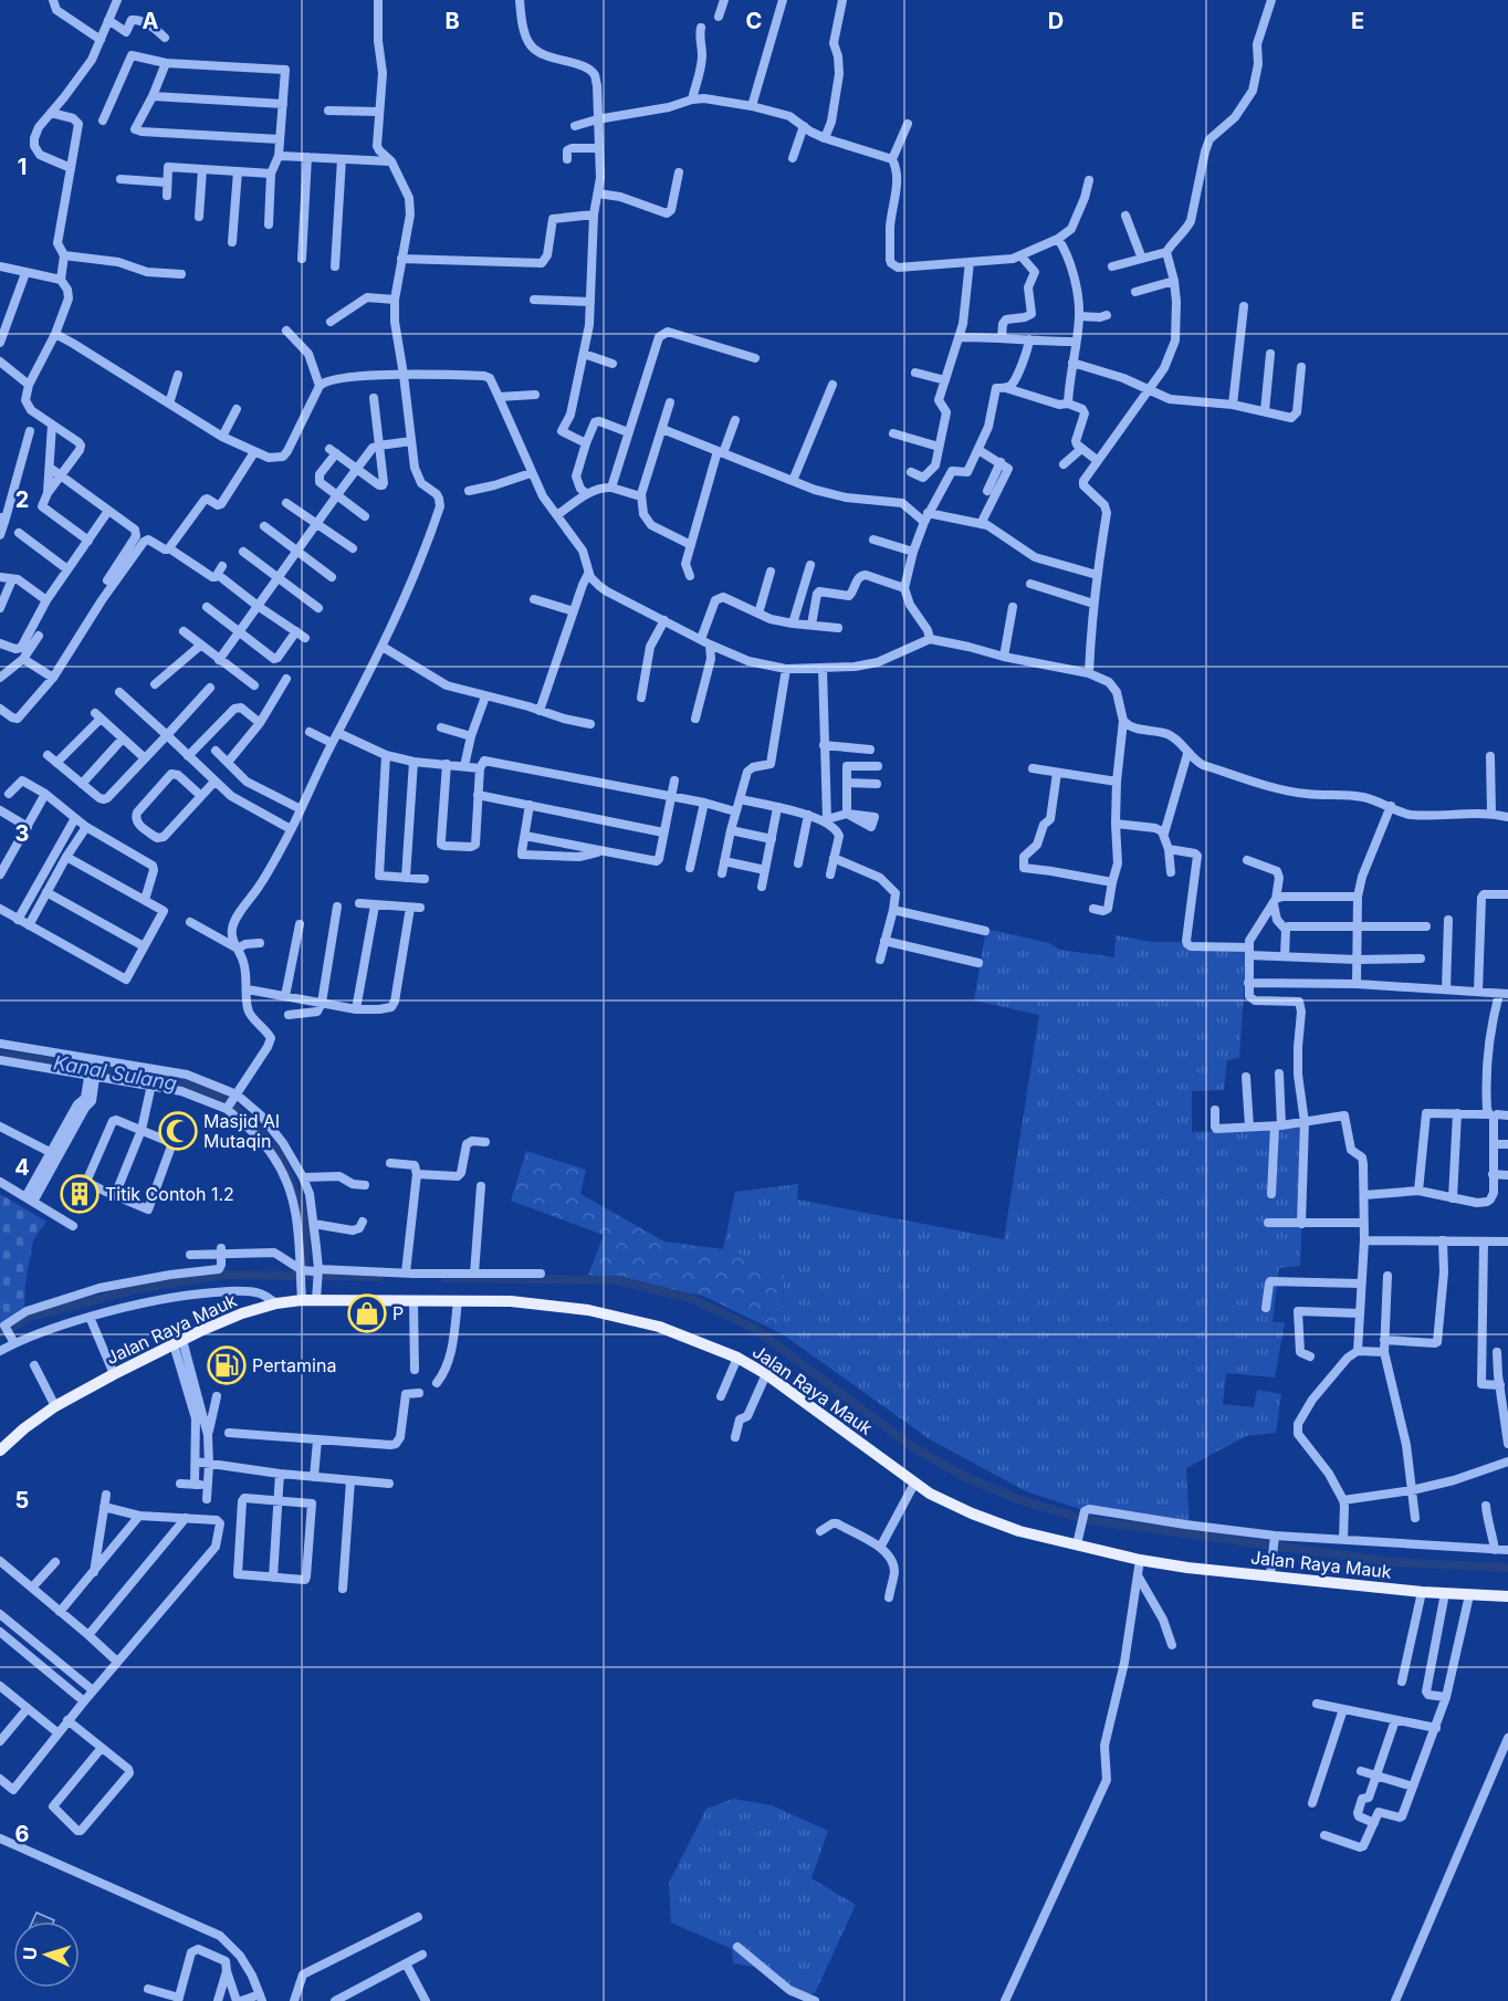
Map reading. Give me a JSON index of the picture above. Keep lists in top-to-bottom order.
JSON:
{
  "streets": {
    "main road": ["Jalan Raya Mauk"]
  },
  "water": ["Kanal Sulang"],
  "places": {
    "mosque": ["Masjid Al Mutaqin"],
    "building": ["Titik Contoh 1.2"],
    "shop": ["P"],
    "fuel station": ["Pertamina"]
  },
  "north": "left",
  "grid": {
    "columns": [
      "A",
      "B",
      "C",
      "D",
      "E"
    ],
    "rows": [
      "1",
      "2",
      "3",
      "4",
      "5",
      "6"
    ]
  }
}
